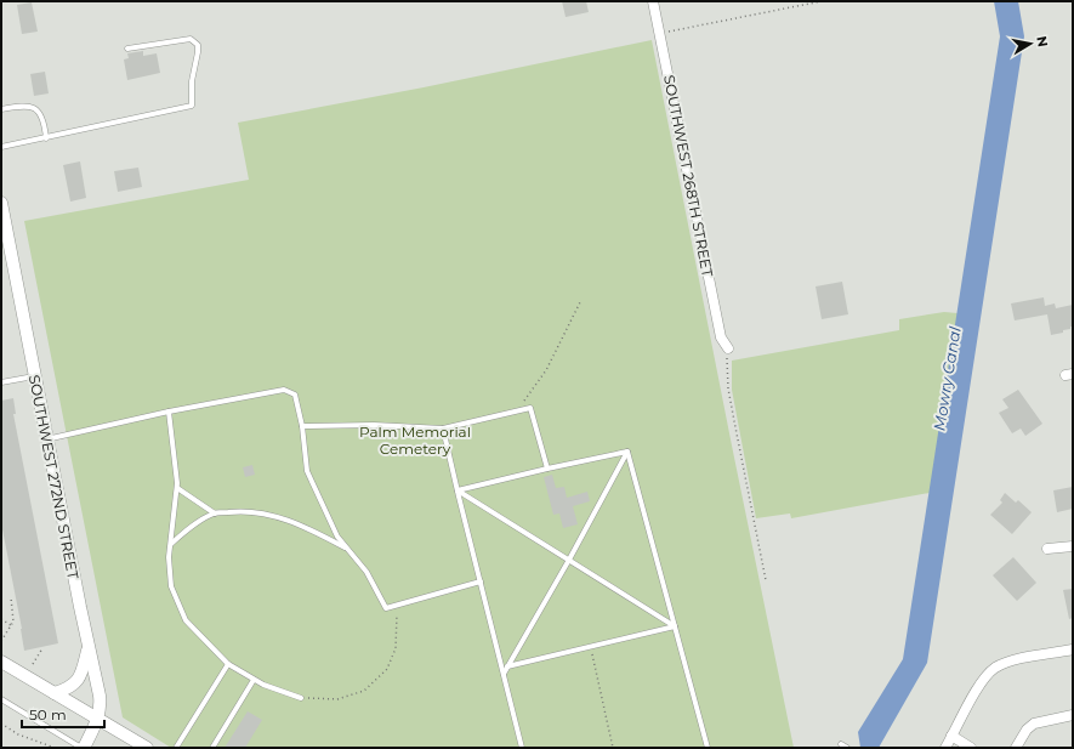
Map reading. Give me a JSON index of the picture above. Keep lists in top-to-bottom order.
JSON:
{
  "streets": {
    "street": ["SOUTHWEST 268TH STREET", "SOUTHWEST 272ND STREET"]
  },
  "water": ["Mowry Canal"],
  "parks": ["Palm Memorial Cemetery"],
  "scale_bar": "50 m",
  "north": "right"
}
